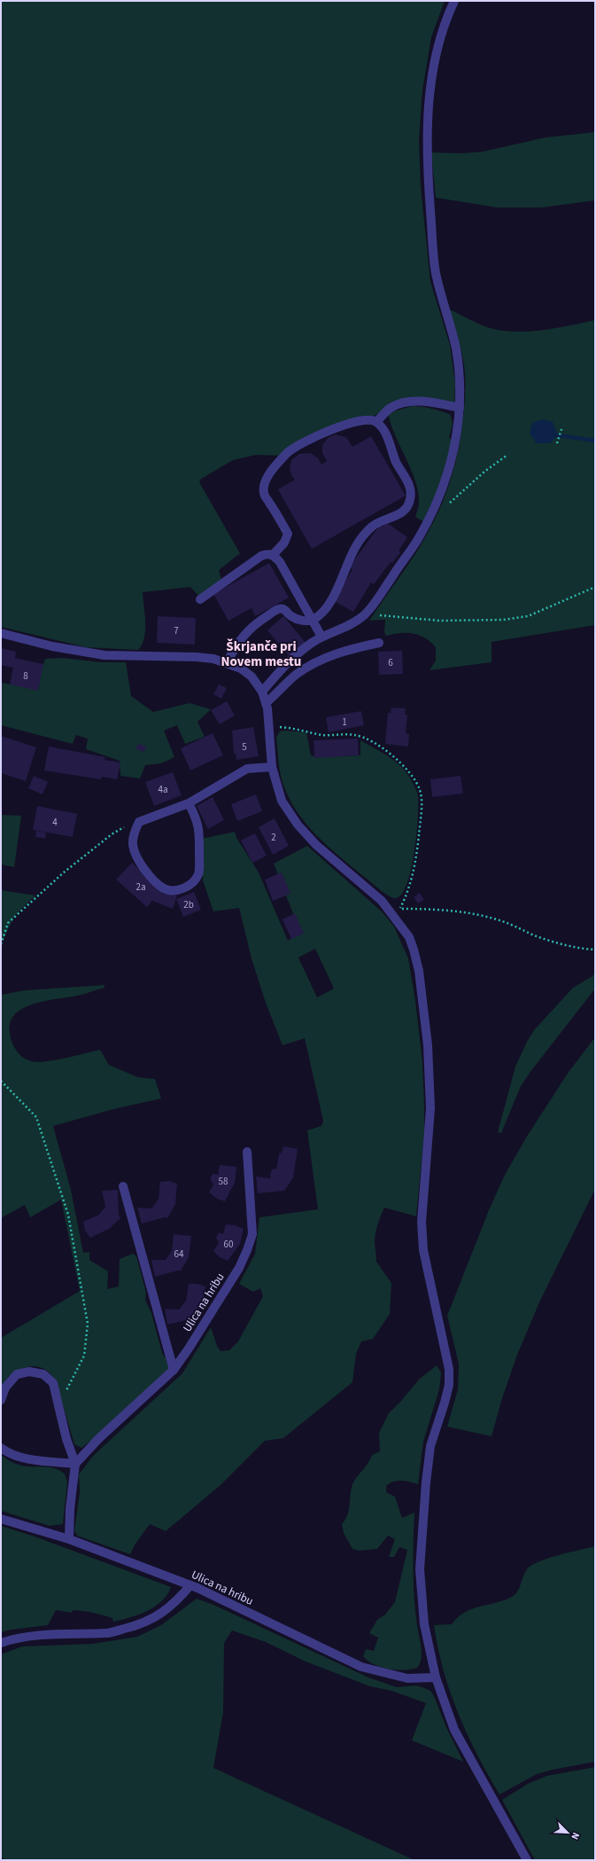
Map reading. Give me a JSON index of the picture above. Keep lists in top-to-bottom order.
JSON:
{
  "streets": {
    "street": ["Ulica na hribu"]
  },
  "districts": ["Škrjanče pri Novem mestu"],
  "house_numbers": [
    "7",
    "6",
    "8",
    "1",
    "5",
    "4a",
    "4",
    "2",
    "2a",
    "2b",
    "58",
    "60",
    "64"
  ],
  "north": "bottom right"
}
